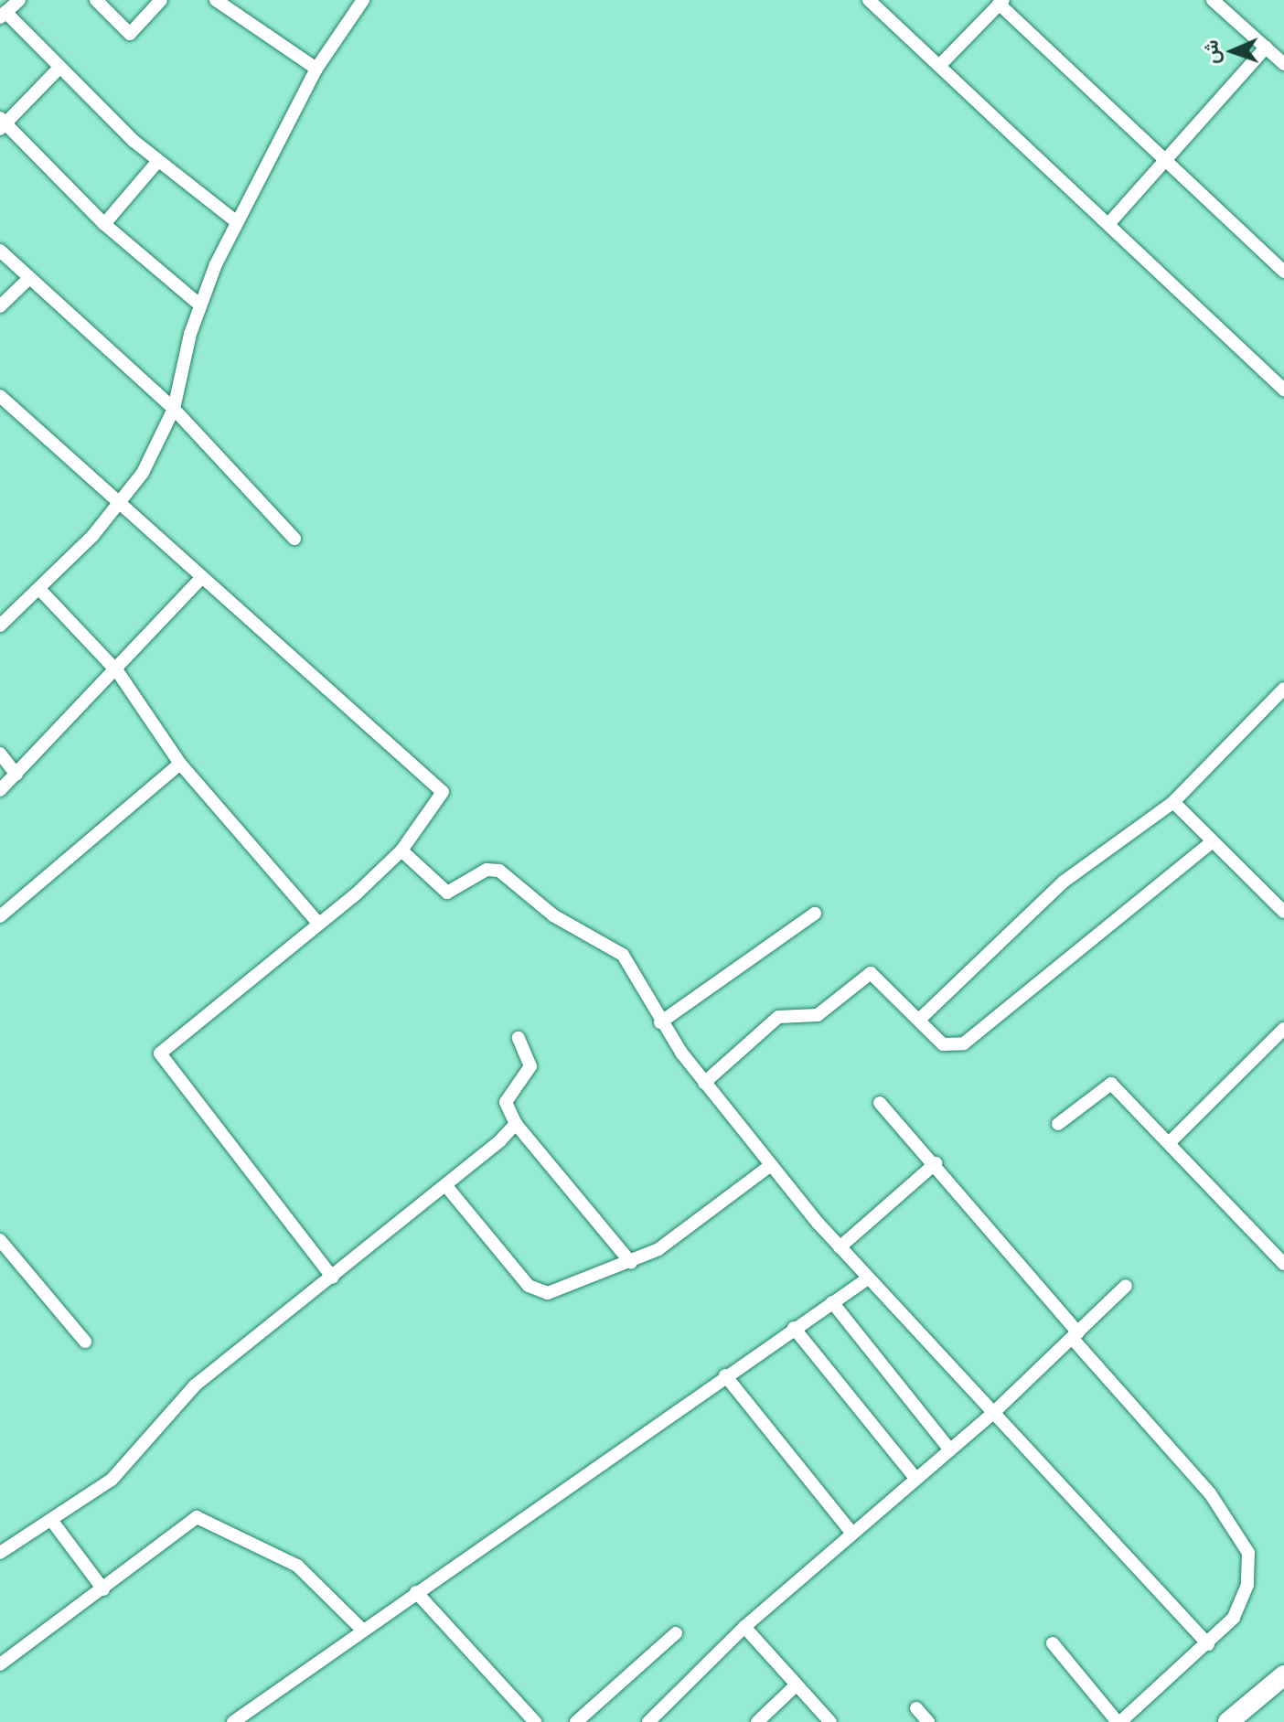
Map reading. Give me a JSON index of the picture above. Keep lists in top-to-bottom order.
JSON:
{
  "north": "left"
}
